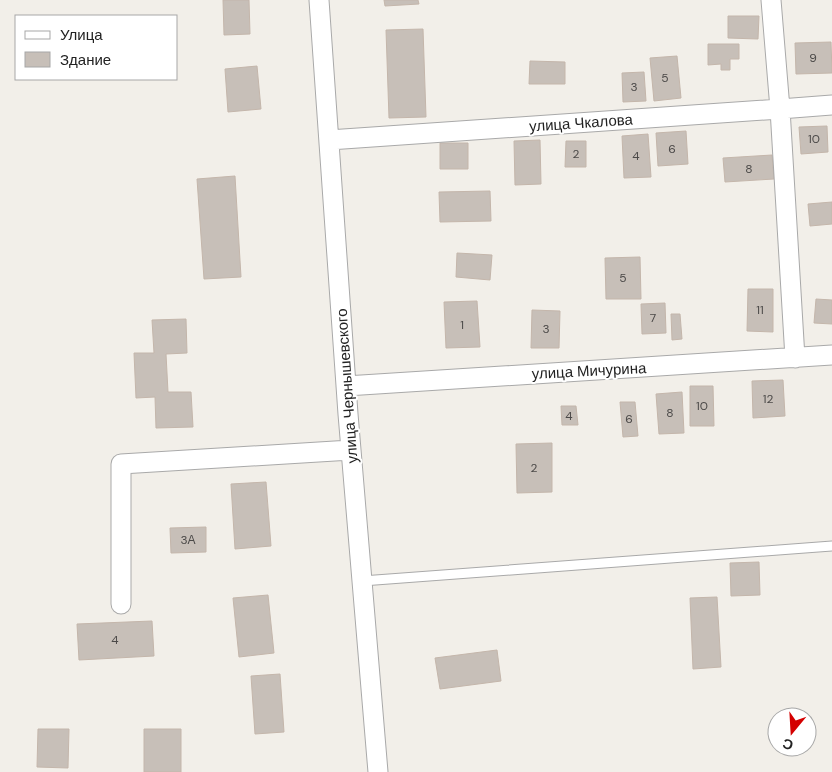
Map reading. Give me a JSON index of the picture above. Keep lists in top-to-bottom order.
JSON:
{
  "streets": {
    "street": ["улица Чкалова", "улица Мичурина", "улица Чернышевского"]
  },
  "crossings": [
    ["улица Чкалова", "улица Чернышевского"],
    ["улица Мичурина", "улица Чернышевского"]
  ],
  "house_numbers": [
    "9",
    "5",
    "3",
    "10",
    "6",
    "2",
    "4",
    "8",
    "5",
    "11",
    "7",
    "1",
    "3",
    "12",
    "10",
    "8",
    "4",
    "6",
    "2",
    "3А",
    "4"
  ],
  "legend": ["Улица", "Здание"],
  "north": "bottom"
}
